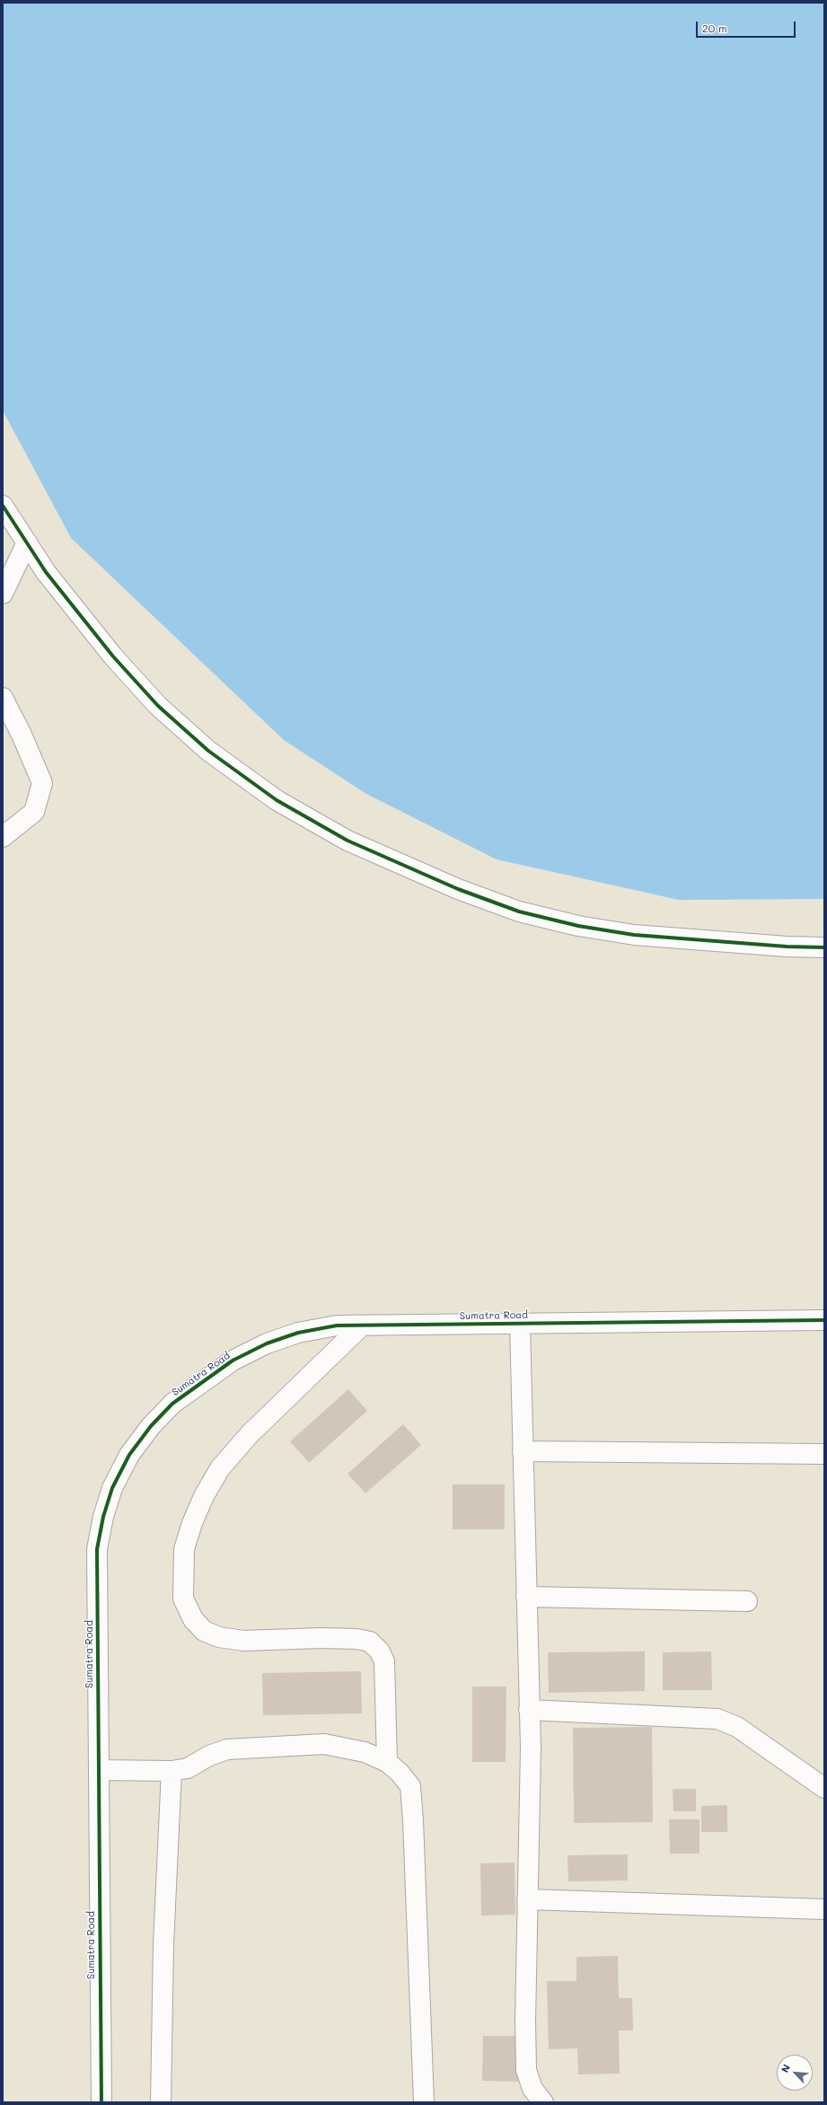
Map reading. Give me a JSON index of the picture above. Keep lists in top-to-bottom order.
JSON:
{
  "streets": {
    "street": ["Sumatra Road"]
  },
  "scale_bar": "20 m",
  "north": "top left"
}
